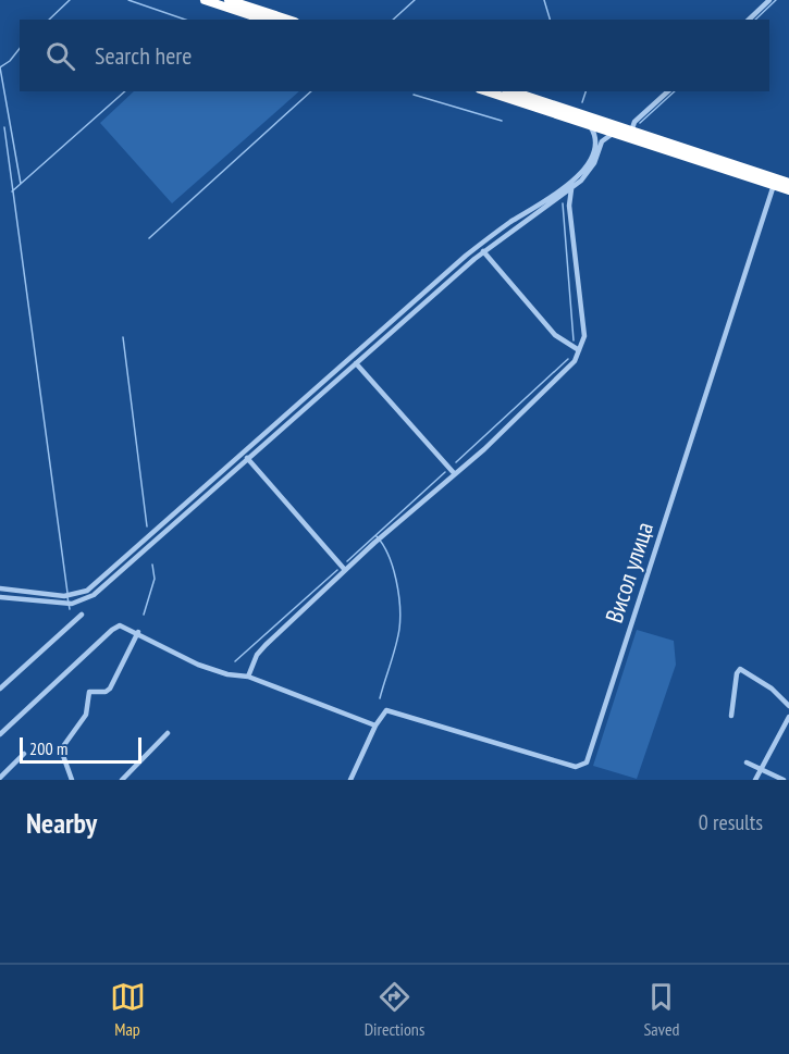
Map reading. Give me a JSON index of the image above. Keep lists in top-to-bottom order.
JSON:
{
  "streets": {
    "street": ["Висол улица"]
  },
  "scale_bar": "200 m",
  "page": {
    "search": "Search here",
    "scale": "200 m",
    "heading": ["Nearby", "0 results"],
    "nav": ["Map", "Directions", "Saved"]
  }
}
